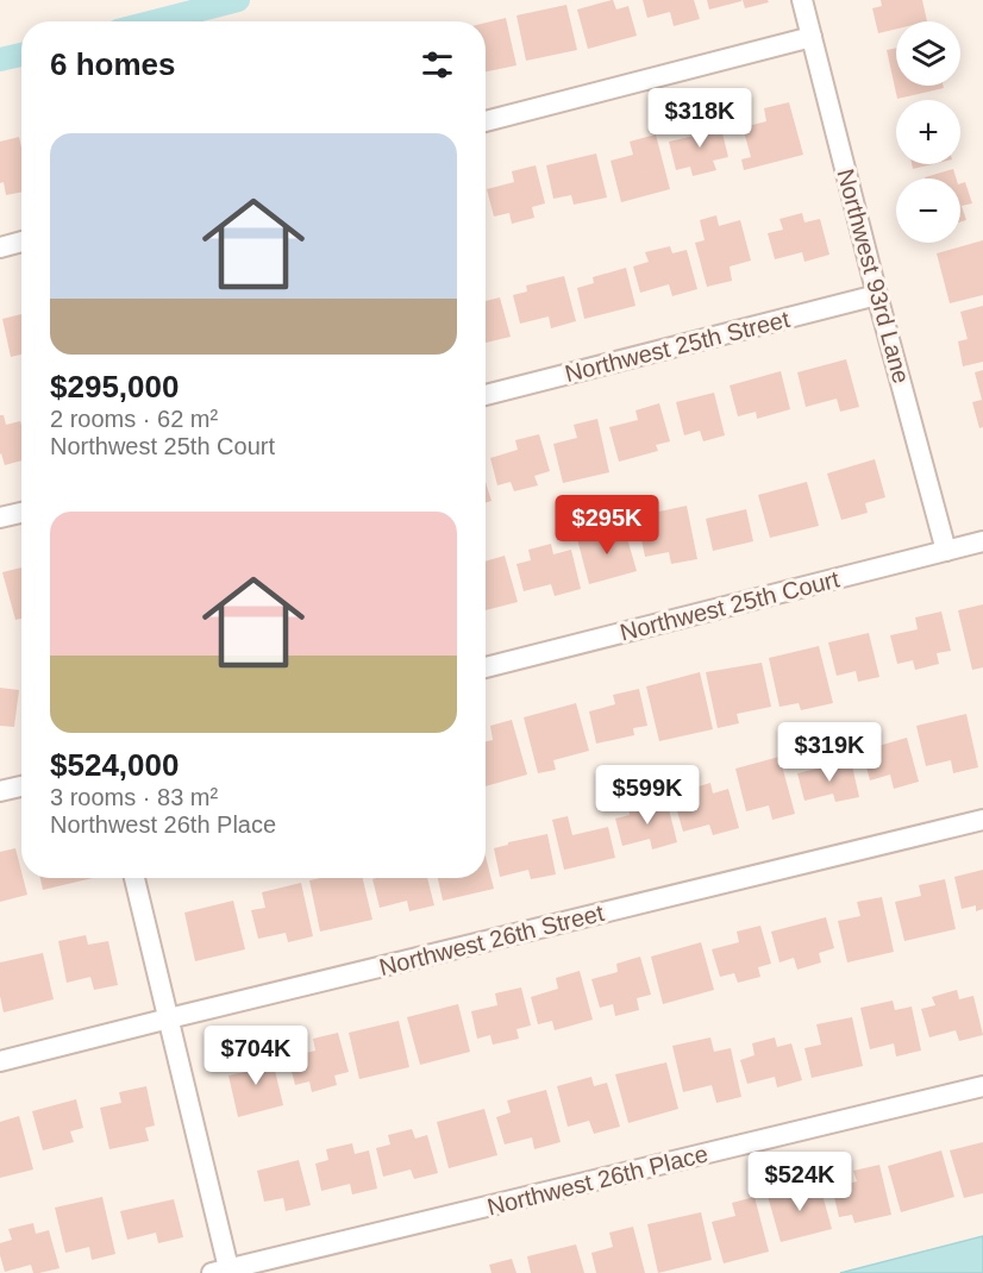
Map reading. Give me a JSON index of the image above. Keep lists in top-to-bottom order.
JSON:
{
  "streets": {
    "street": [
      "Northwest 93rd Lane",
      "Northwest 25th Street",
      "Northwest 25th Court",
      "Northwest 26th Street",
      "Northwest 26th Place"
    ]
  },
  "crossings": [
    ["Northwest 93rd Lane", "Northwest 25th Street"],
    ["Northwest 93rd Lane", "Northwest 25th Court"]
  ],
  "page": {
    "map_buttons": ["+", "−"],
    "heading": "6 homes",
    "price": [
      "$318K",
      "$295K",
      "$319K",
      "$599K",
      "$704K",
      "$524K"
    ],
    "list": [
      {
        "name": "$295,000",
        "note": "2 rooms · 62 m² · Northwest 25th Court"
      },
      {
        "name": "$524,000",
        "note": "3 rooms · 83 m² · Northwest 26th Place"
      }
    ]
  }
}
